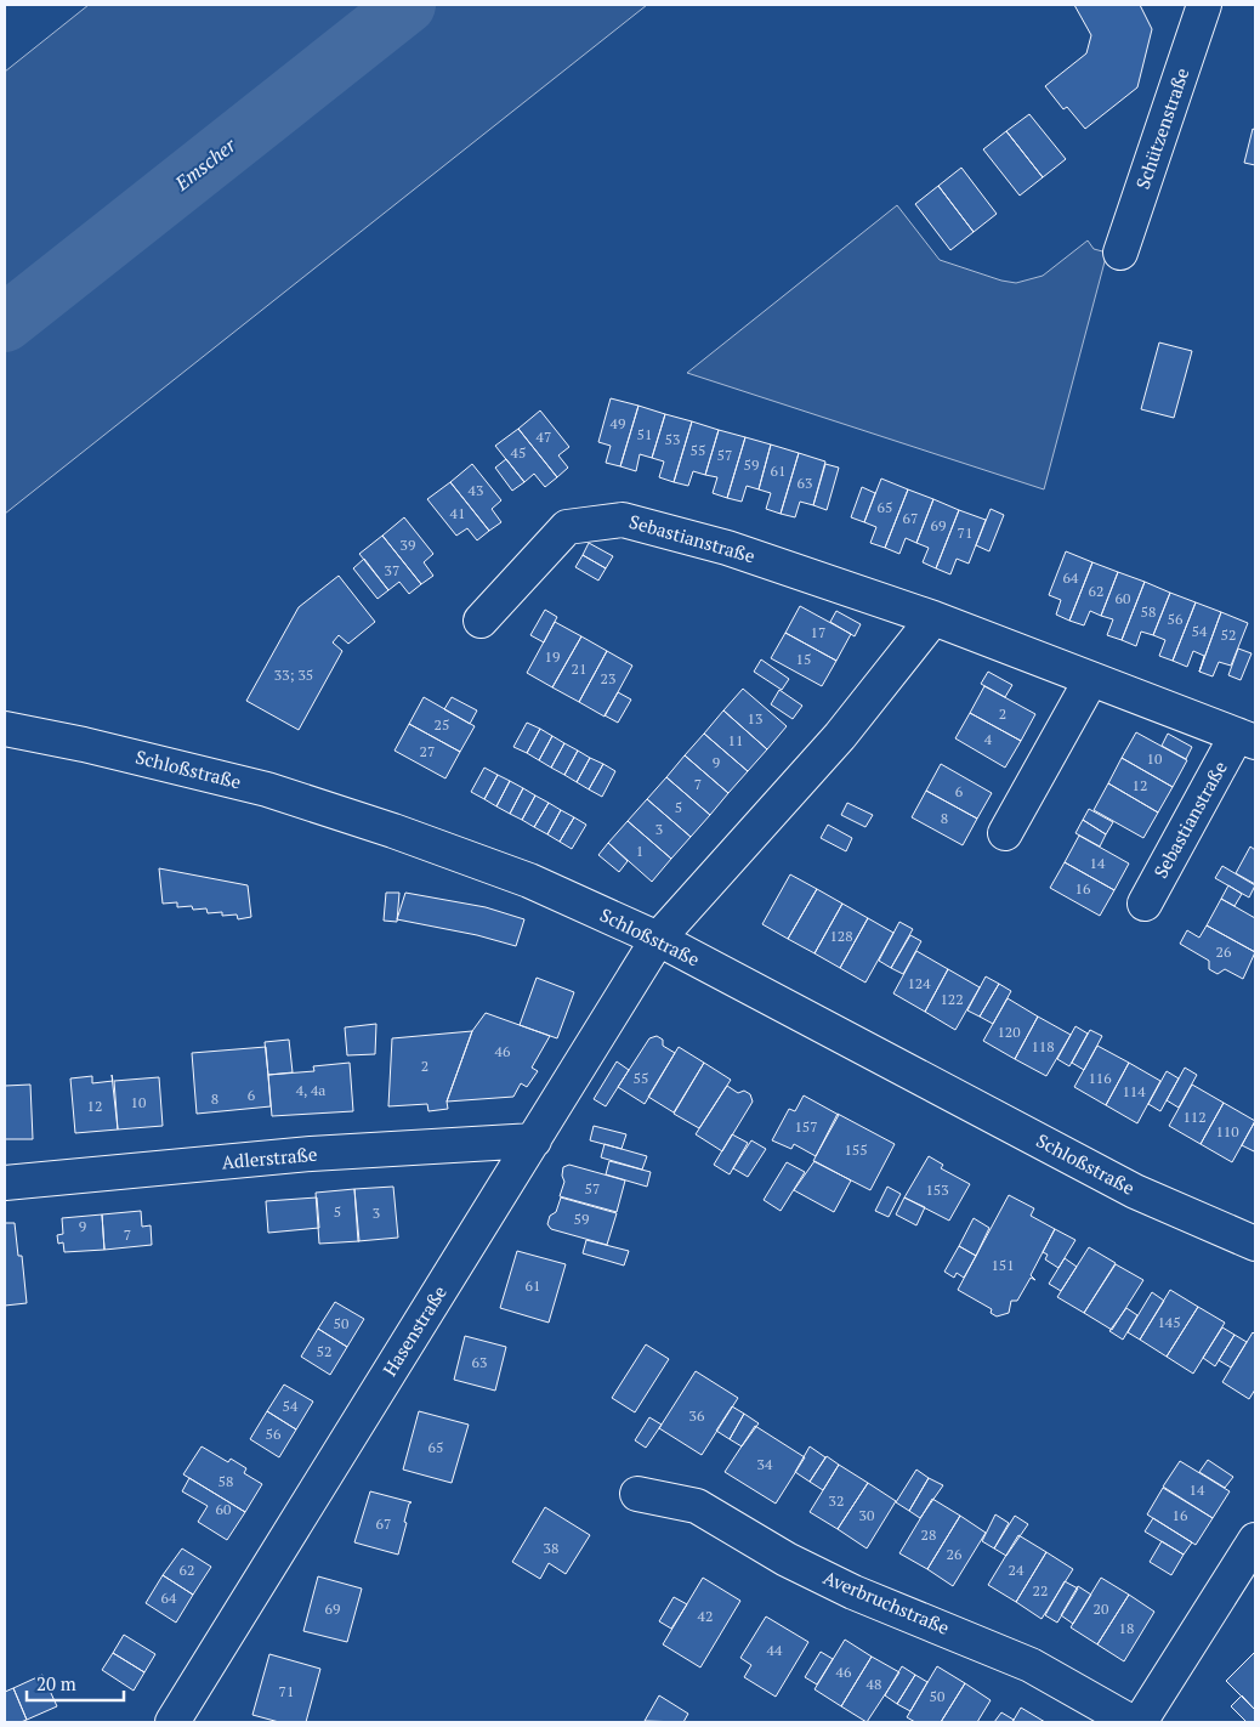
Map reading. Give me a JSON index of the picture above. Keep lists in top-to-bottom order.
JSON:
{
  "streets": {
    "street": [
      "Schützenstraße",
      "Sebastianstraße",
      "Schloßstraße",
      "Adlerstraße",
      "Hasenstraße",
      "Averbruchstraße"
    ]
  },
  "crossings": [
    ["Schloßstraße", "Hasenstraße"],
    ["Adlerstraße", "Hasenstraße"]
  ],
  "water": ["Emscher"],
  "house_numbers": [
    "49",
    "51",
    "47",
    "53",
    "55",
    "45",
    "57",
    "59",
    "61",
    "63",
    "43",
    "65",
    "41",
    "67",
    "69",
    "71",
    "39",
    "37",
    "64",
    "62",
    "60",
    "58",
    "56",
    "54",
    "17",
    "52",
    "19",
    "15",
    "21",
    "33; 35",
    "23",
    "2",
    "13",
    "25",
    "4",
    "11",
    "27",
    "10",
    "9",
    "7",
    "12",
    "6",
    "5",
    "8",
    "3",
    "1",
    "14",
    "16",
    "128",
    "26",
    "124",
    "122",
    "120",
    "118",
    "46",
    "2",
    "55",
    "116",
    "4, 4a",
    "114",
    "6",
    "8",
    "10",
    "12",
    "112",
    "157",
    "110",
    "155",
    "57",
    "153",
    "5",
    "3",
    "59",
    "9",
    "7",
    "151",
    "61",
    "145",
    "50",
    "52",
    "63",
    "54",
    "36",
    "56",
    "65",
    "34",
    "58",
    "14",
    "32",
    "60",
    "30",
    "16",
    "67",
    "28",
    "38",
    "26",
    "62",
    "24",
    "22",
    "64",
    "69",
    "20",
    "42",
    "18",
    "44",
    "46",
    "48",
    "71",
    "50"
  ],
  "scale_bar": "20 m"
}
